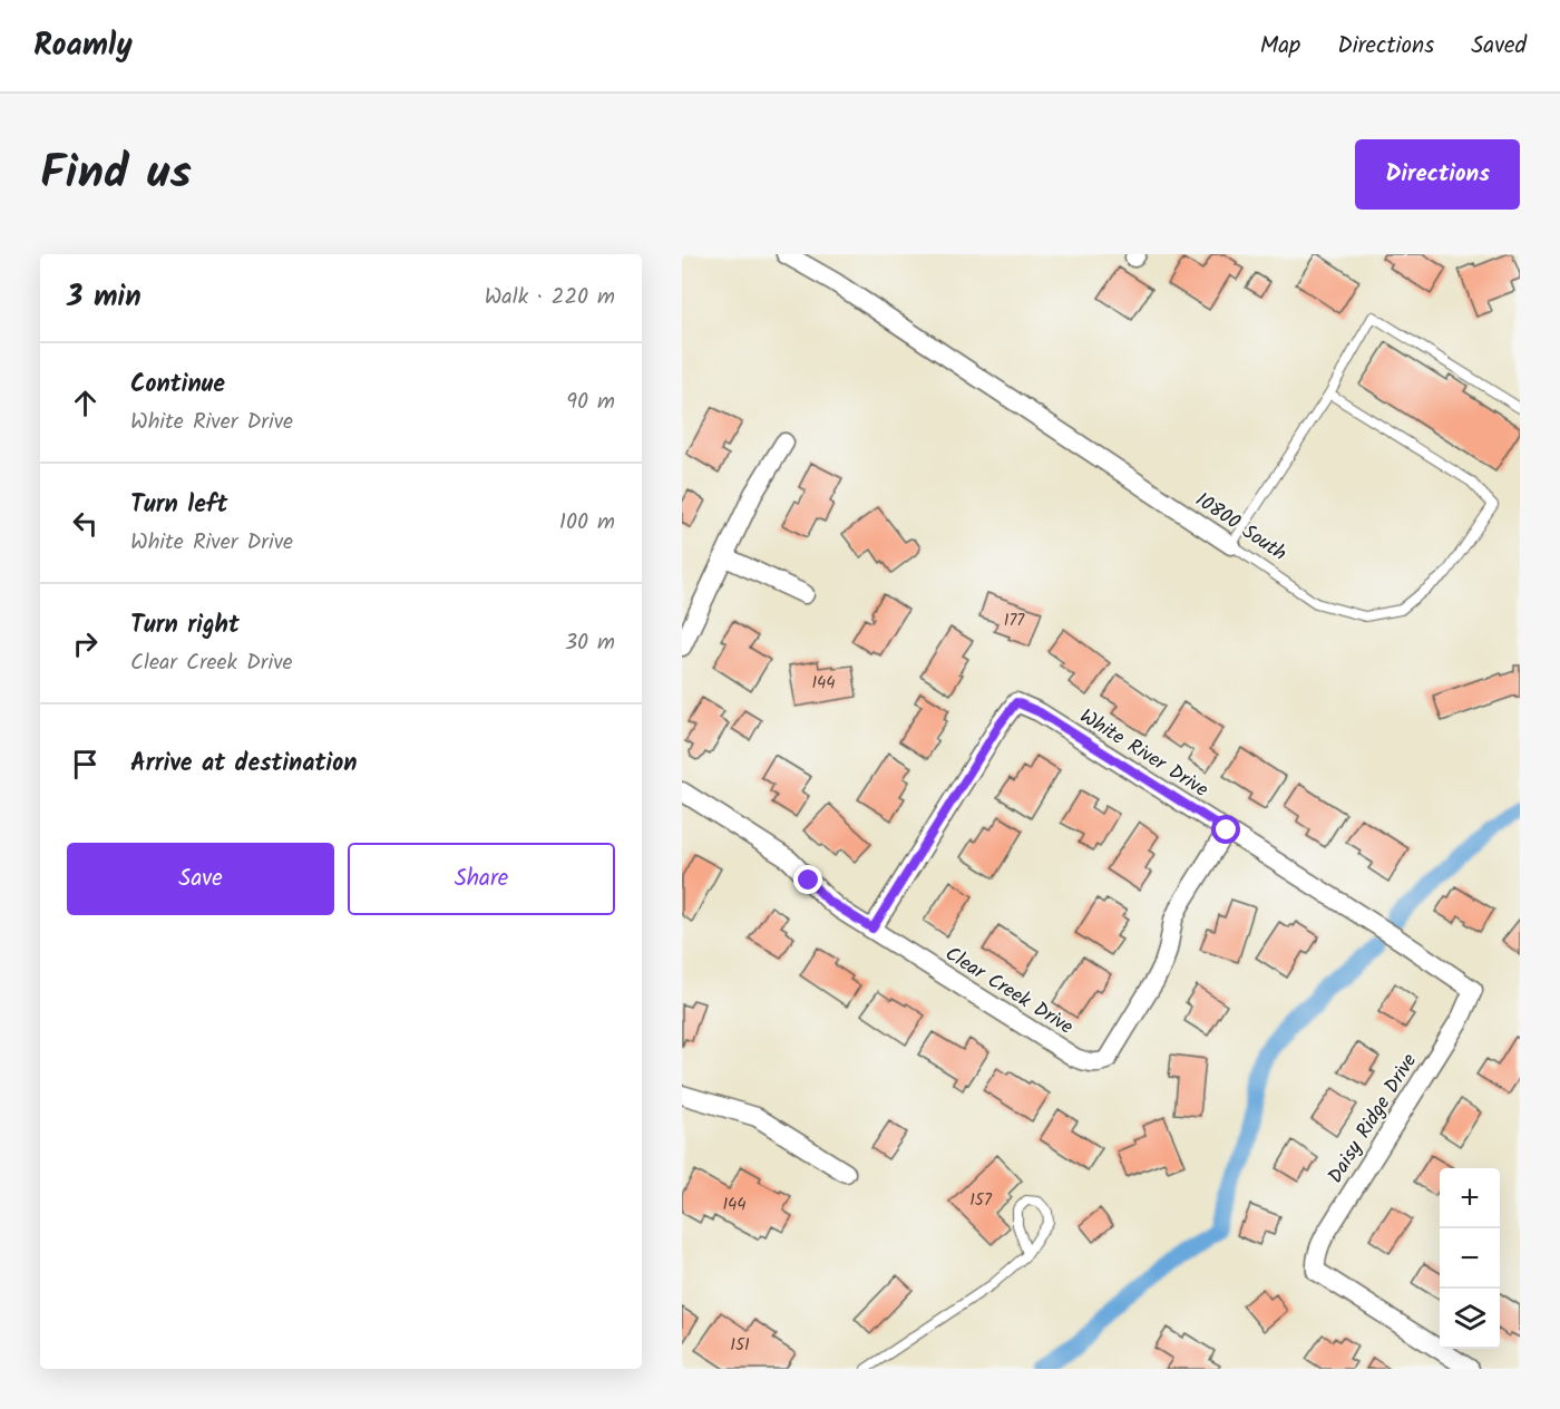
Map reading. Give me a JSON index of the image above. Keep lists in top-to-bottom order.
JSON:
{
  "streets": {
    "street": [
      "10800 South",
      "White River Drive",
      "Clear Creek Drive",
      "Daisy Ridge Drive"
    ]
  },
  "crossings": [
    ["White River Drive", "Clear Creek Drive"],
    ["White River Drive", "Daisy Ridge Drive"]
  ],
  "house_numbers": [
    "177",
    "144",
    "157",
    "144",
    "151"
  ],
  "page": {
    "header": "Roamly",
    "nav": ["Map", "Directions", "Saved"],
    "title": "Find us",
    "buttons": [
      "Directions",
      ["Save", "Share"]
    ],
    "heading": ["3 min", "Walk · 220 m"],
    "list": [
      ["Continue", "White River Drive", "90 m"],
      ["Turn left", "White River Drive", "100 m"],
      ["Turn right", "Clear Creek Drive", "30 m"],
      "Arrive at destination"
    ],
    "map_buttons": ["+", "−"]
  }
}
